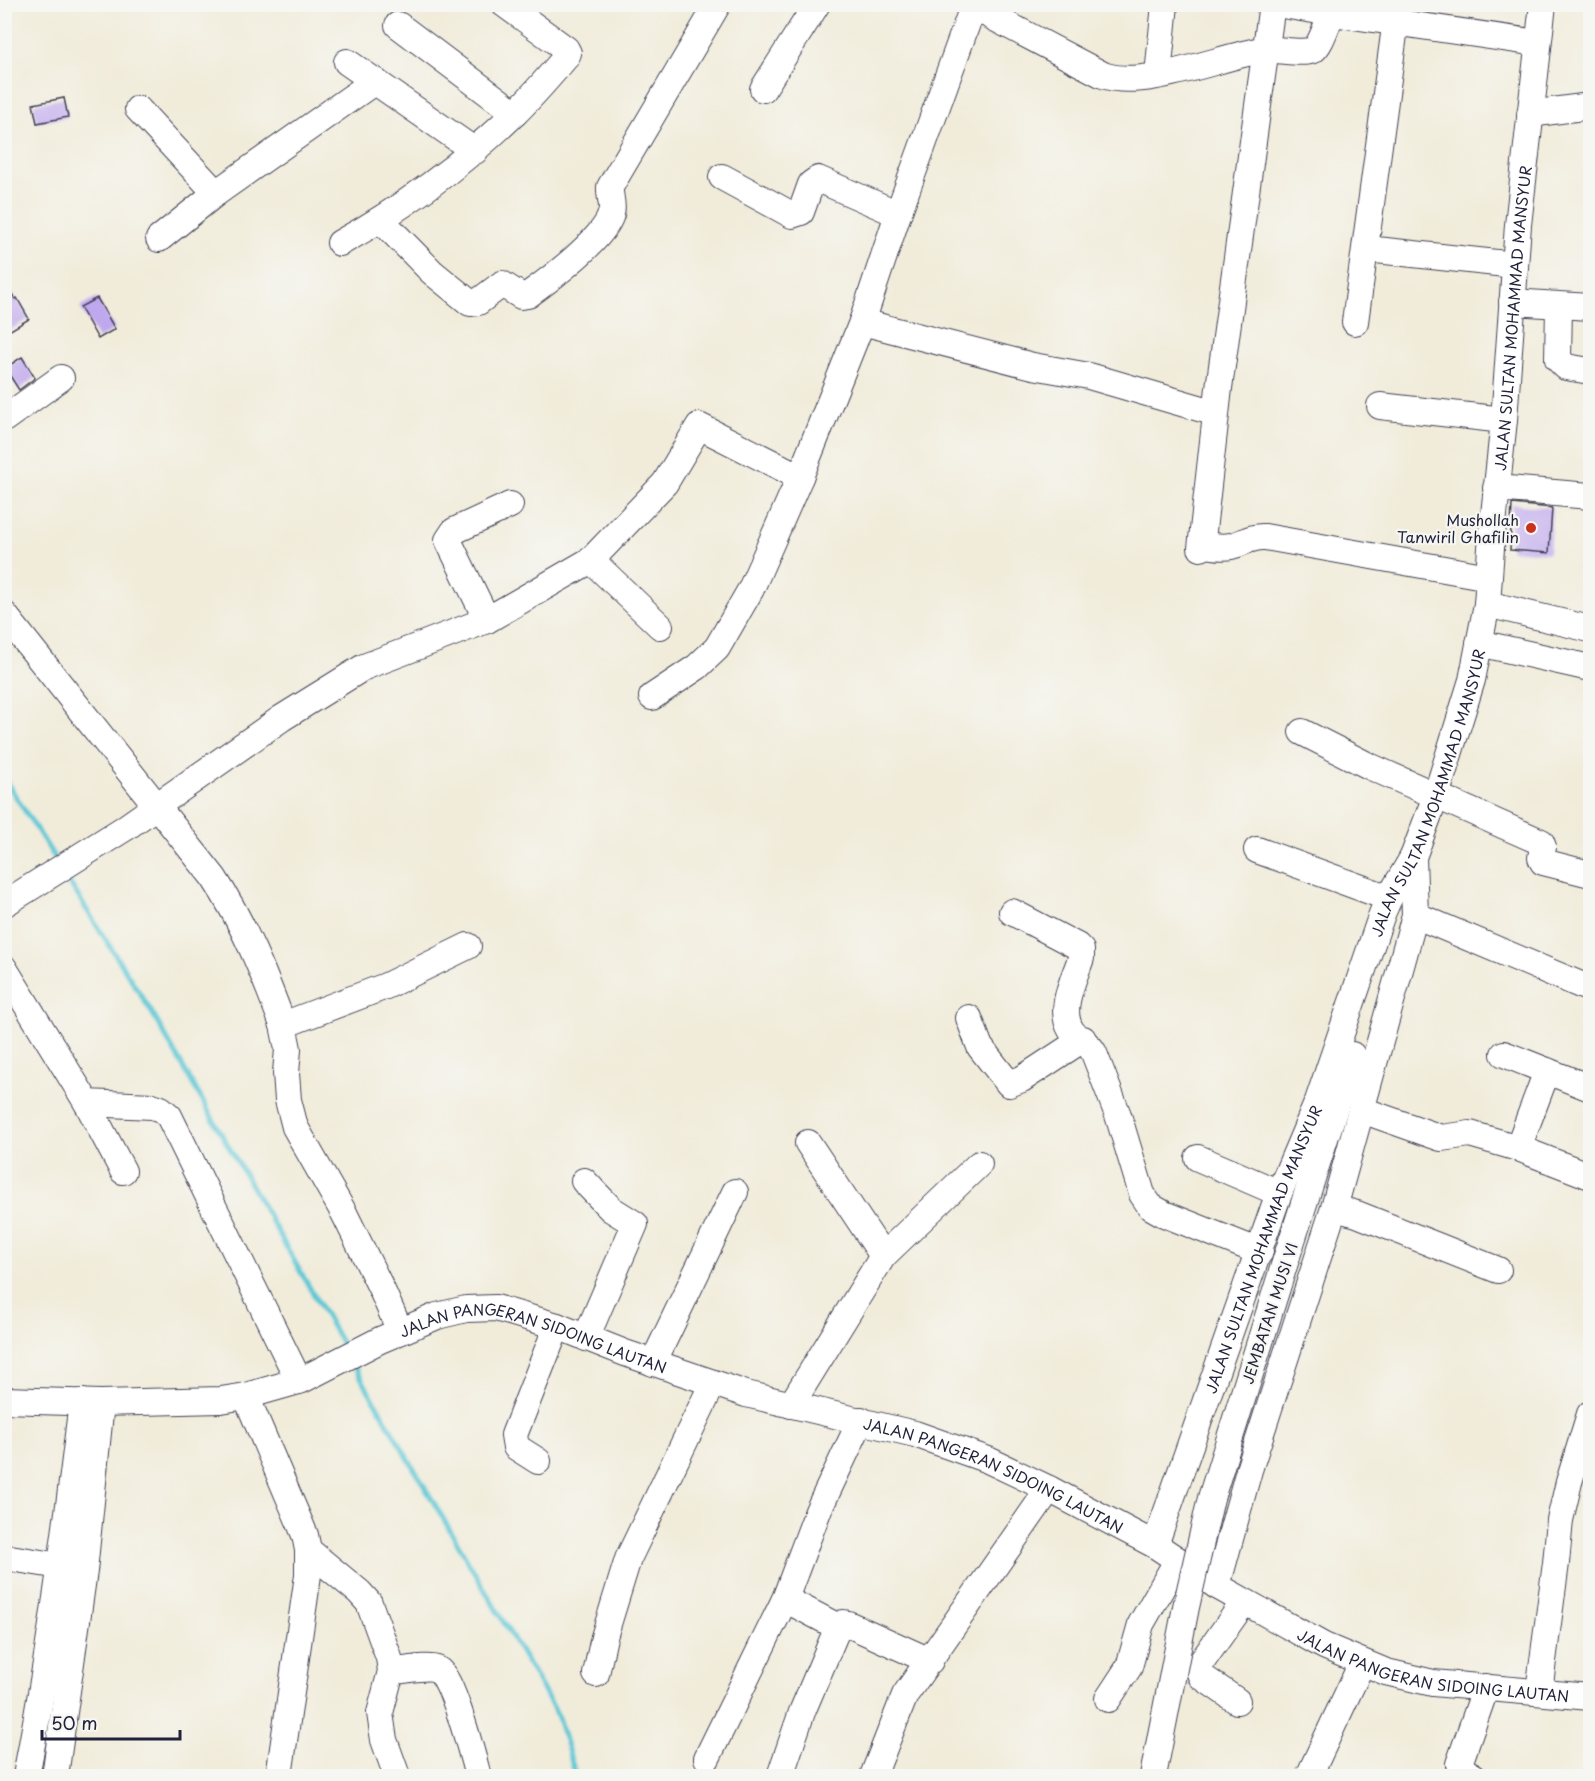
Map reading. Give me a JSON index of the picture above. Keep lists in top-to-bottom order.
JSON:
{
  "streets": {
    "street": ["JALAN SULTAN MOHAMMAD MANSYUR", "JEMBATAN MUSI VI", "JALAN PANGERAN SIDOING LAUTAN"]
  },
  "crossings": [
    ["JALAN SULTAN MOHAMMAD MANSYUR", "JEMBATAN MUSI VI"],
    ["JALAN SULTAN MOHAMMAD MANSYUR", "JALAN PANGERAN SIDOING LAUTAN"]
  ],
  "places": ["Mushollah Tanwiril Ghafilin"],
  "scale_bar": "50 m"
}
